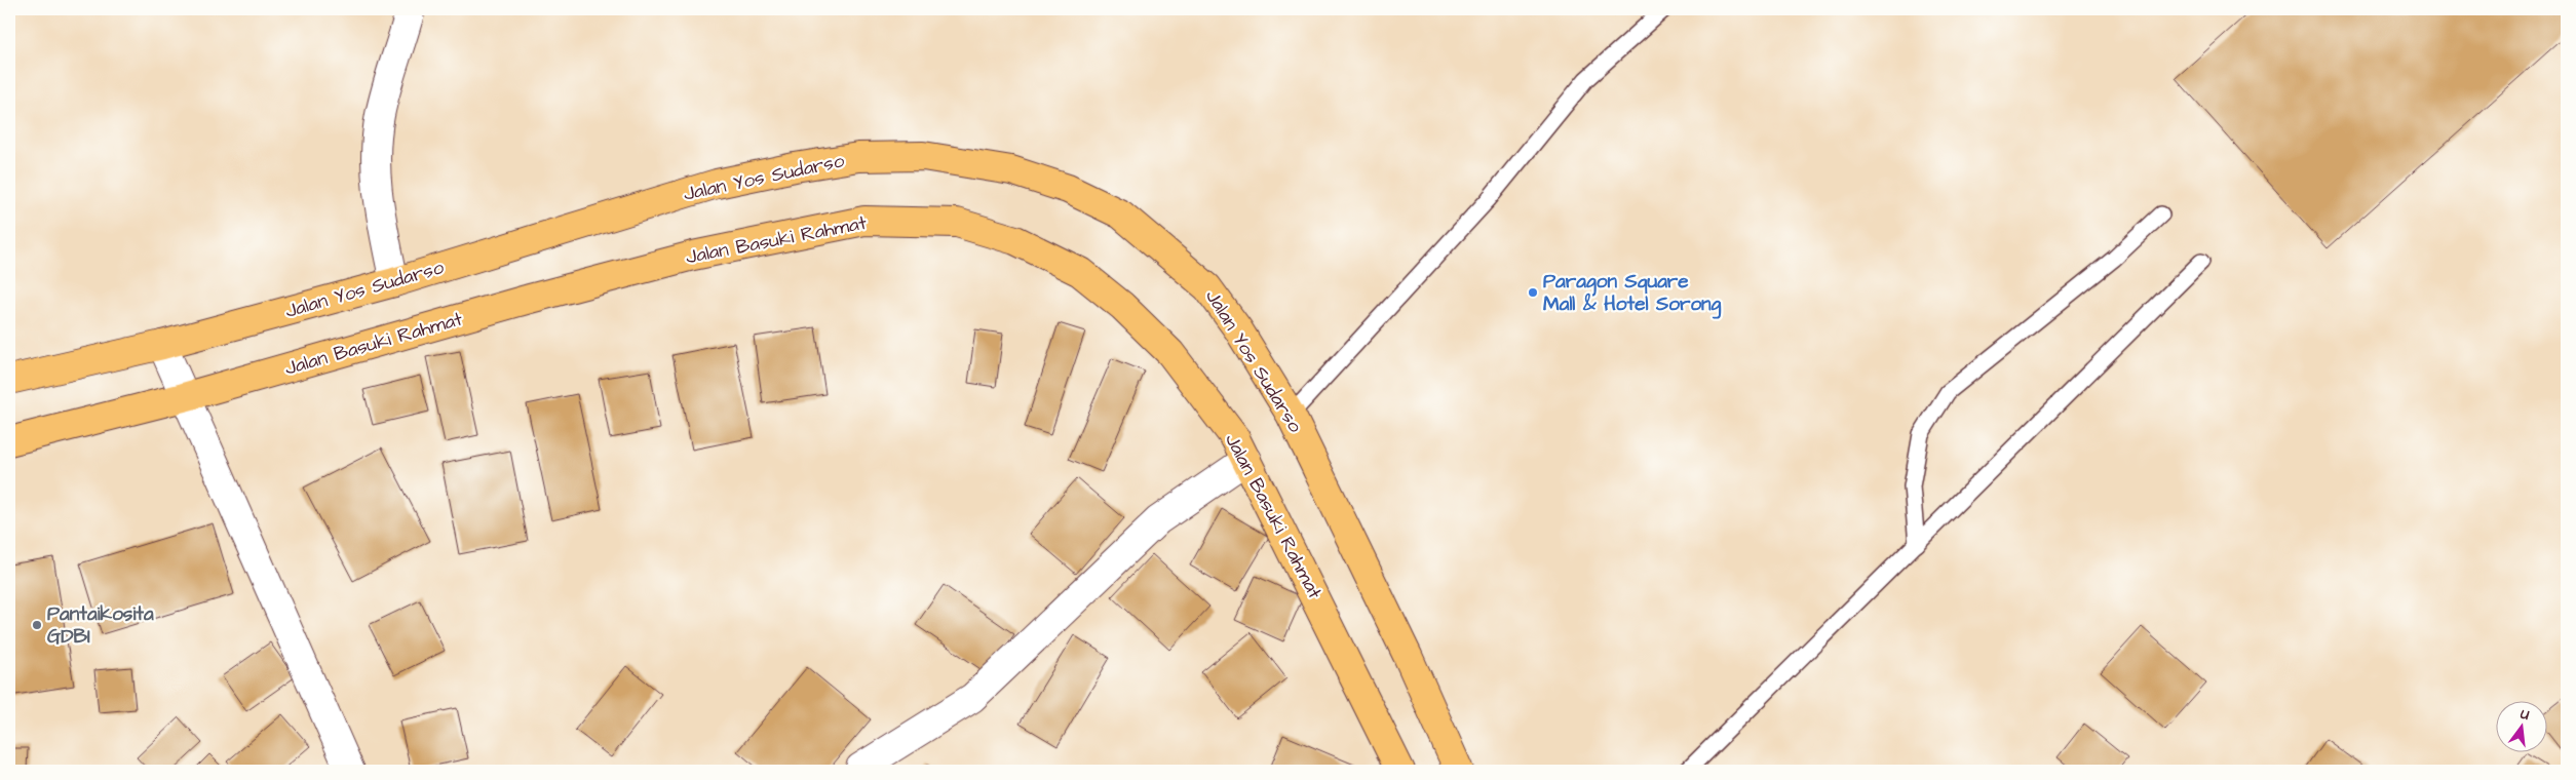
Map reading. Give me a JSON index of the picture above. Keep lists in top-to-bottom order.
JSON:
{
  "streets": {
    "highway": ["Jalan Yos Sudarso", "Jalan Basuki Rahmat"]
  },
  "places": ["Paragon Square Mall & Hotel Sorong", "Pantaikosita GDBI"],
  "north": "top"
}
